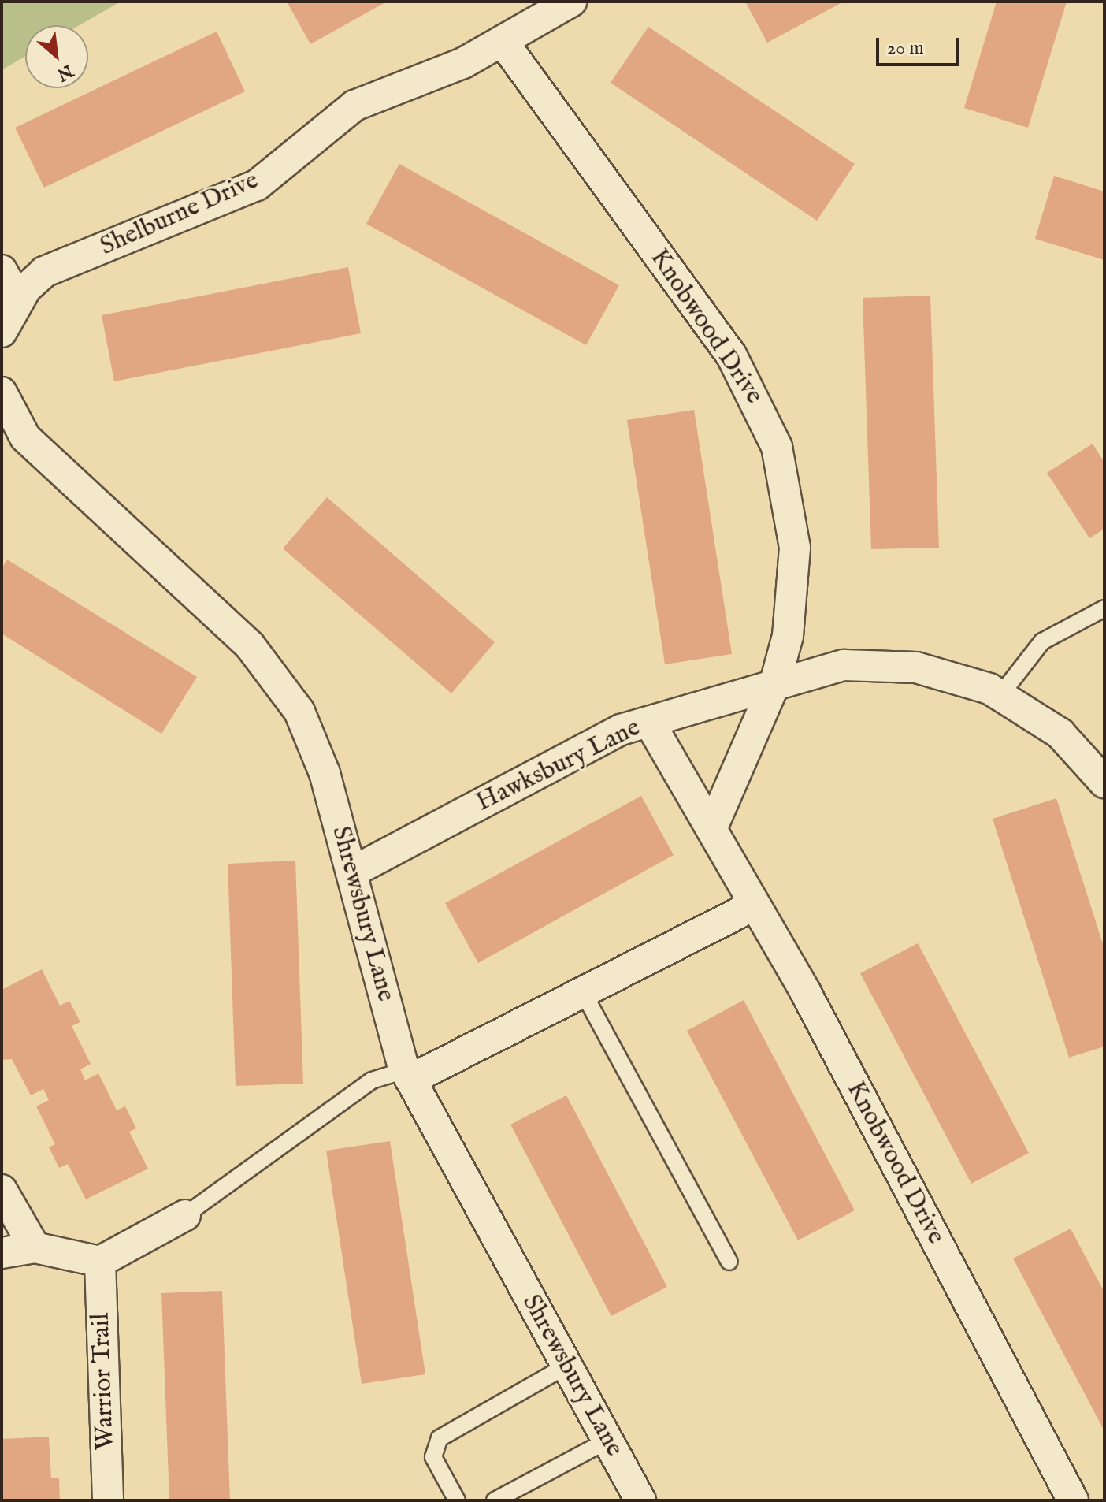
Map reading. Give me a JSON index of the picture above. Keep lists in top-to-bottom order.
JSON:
{
  "streets": {
    "street": [
      "Shelburne Drive",
      "Knobwood Drive",
      "Hawksbury Lane",
      "Shrewsbury Lane",
      "Warrior Trail"
    ]
  },
  "crossings": [
    ["Shelburne Drive", "Knobwood Drive"],
    ["Knobwood Drive", "Hawksbury Lane"],
    ["Hawksbury Lane", "Shrewsbury Lane"]
  ],
  "scale_bar": "20 m",
  "north": "bottom right"
}
